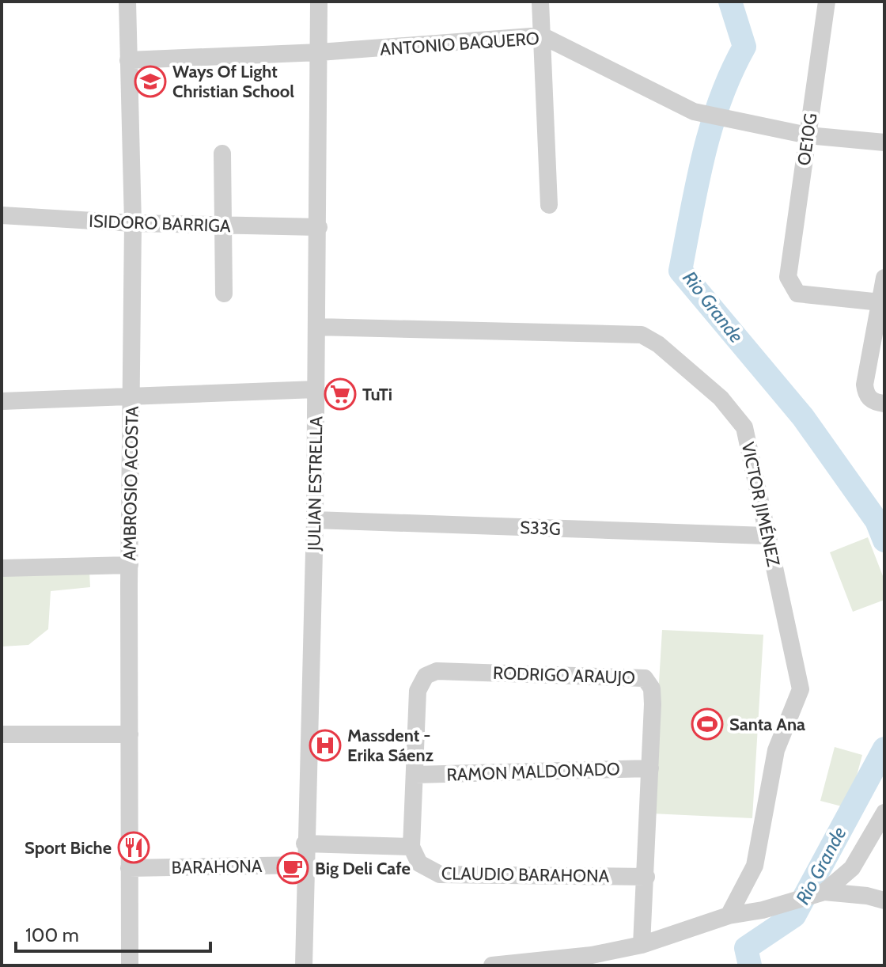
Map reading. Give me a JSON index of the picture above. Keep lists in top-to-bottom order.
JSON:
{
  "streets": {
    "street": [
      "ANTONIO BAQUERO",
      "OE10G",
      "ISIDORO BARRIGA",
      "AMBROSIO ACOSTA",
      "JULIAN ESTRELLA",
      "VICTOR JIMÉNEZ",
      "S33G",
      "RODRIGO ARAUJO",
      "RAMON MALDONADO",
      "BARAHONA",
      "CLAUDIO BARAHONA"
    ]
  },
  "crossings": [
    ["ANTONIO BAQUERO", "OE10G"],
    ["ANTONIO BAQUERO", "AMBROSIO ACOSTA"],
    ["ANTONIO BAQUERO", "JULIAN ESTRELLA"],
    ["ISIDORO BARRIGA", "AMBROSIO ACOSTA"],
    ["ISIDORO BARRIGA", "JULIAN ESTRELLA"],
    ["AMBROSIO ACOSTA", "BARAHONA"],
    ["JULIAN ESTRELLA", "VICTOR JIMÉNEZ"],
    ["JULIAN ESTRELLA", "S33G"],
    ["JULIAN ESTRELLA", "BARAHONA"],
    ["VICTOR JIMÉNEZ", "S33G"],
    ["RODRIGO ARAUJO", "RAMON MALDONADO"],
    ["RODRIGO ARAUJO", "CLAUDIO BARAHONA"]
  ],
  "water": ["Rio Grande"],
  "places": {
    "school or university": ["Ways Of Light Christian School"],
    "supermarket": ["TuTi"],
    "sports": ["Santa Ana"],
    "hospital": ["Massdent - Erika Sáenz"],
    "restaurant": ["Sport Biche"],
    "cafe": ["Big Deli Cafe"]
  },
  "scale_bar": "100 m"
}
